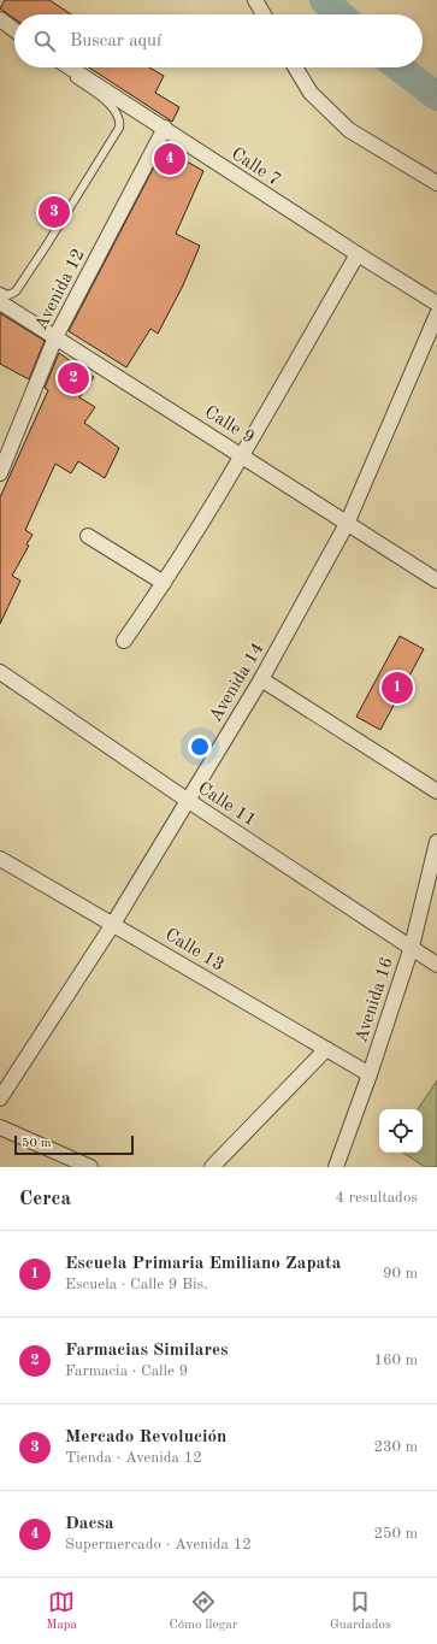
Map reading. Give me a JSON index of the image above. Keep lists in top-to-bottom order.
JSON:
{
  "streets": {
    "street": [
      "Calle 7",
      "Avenida 12",
      "Calle 9",
      "Avenida 14",
      "Calle 11",
      "Calle 13",
      "Avenida 16"
    ]
  },
  "crossings": [
    ["Calle 7", "Avenida 12"],
    ["Avenida 12", "Calle 9"],
    ["Calle 9", "Avenida 14"],
    ["Avenida 14", "Calle 11"],
    ["Avenida 14", "Calle 13"],
    ["Calle 11", "Avenida 16"],
    ["Calle 13", "Avenida 16"]
  ],
  "scale_bar": "50 m",
  "page": {
    "search": "Buscar aquí",
    "pins": [
      "4",
      "3",
      "2",
      "1"
    ],
    "scale": "50 m",
    "heading": ["Cerca", "4 resultados"],
    "list": [
      {
        "mark": "1",
        "name": "Escuela Primaria Emiliano Zapata",
        "note": "Escuela · Calle 9 Bis.",
        "value": "90 m"
      },
      {
        "mark": "2",
        "name": "Farmacias Similares",
        "note": "Farmacia · Calle 9",
        "value": "160 m"
      },
      {
        "mark": "3",
        "name": "Mercado Revolución",
        "note": "Tienda · Avenida 12",
        "value": "230 m"
      },
      {
        "mark": "4",
        "name": "Dacsa",
        "note": "Supermercado · Avenida 12",
        "value": "250 m"
      }
    ],
    "nav": ["Mapa", "Cómo llegar", "Guardados"]
  }
}
